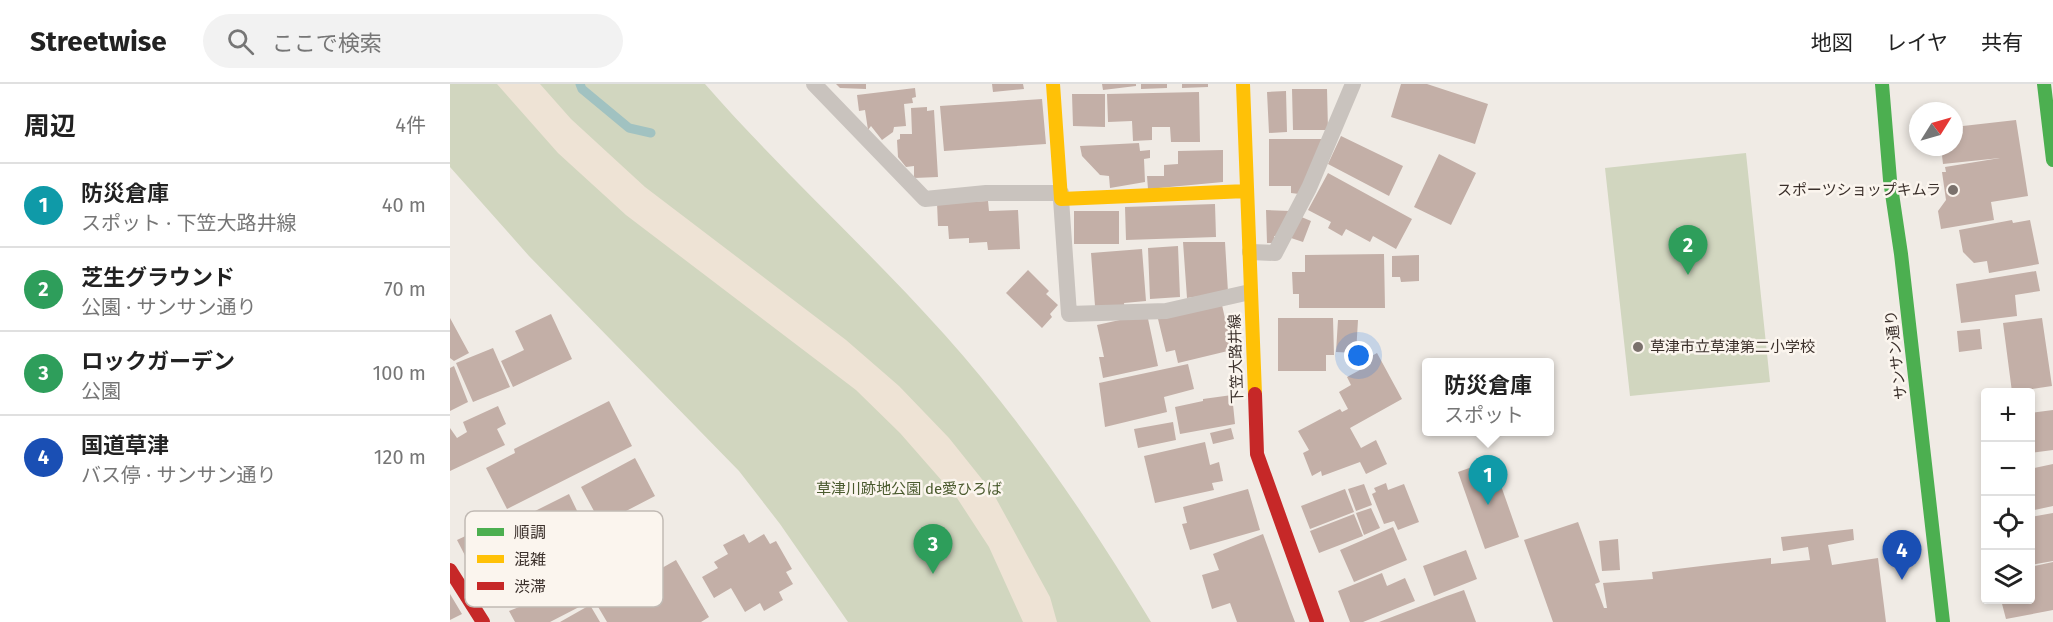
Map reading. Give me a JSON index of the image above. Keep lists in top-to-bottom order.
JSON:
{
  "streets": {
    "street": ["サンサン通り", "下笠大路井線"]
  },
  "parks": ["草津川跡地公園 de愛ひろば"],
  "places": ["スポーツショップキムラ", "草津市立草津第二小学校"],
  "legend": ["順調", "混雑", "渋滞"],
  "north": "top right",
  "page": {
    "header": "Streetwise",
    "search": "ここで検索",
    "nav": ["地図", "レイヤ", "共有"],
    "heading": ["周辺", "4件"],
    "list": [
      {
        "mark": "1",
        "name": "防災倉庫",
        "note": "スポット · 下笠大路井線",
        "value": "40 m"
      },
      {
        "mark": "2",
        "name": "芝生グラウンド",
        "note": "公園 · サンサン通り",
        "value": "70 m"
      },
      {
        "mark": "3",
        "name": "ロックガーデン",
        "note": "公園",
        "value": "100 m"
      },
      {
        "mark": "4",
        "name": "国道草津",
        "note": "バス停 · サンサン通り",
        "value": "120 m"
      }
    ],
    "pins": [
      "2",
      "1",
      "3",
      "4"
    ],
    "popup": ["防災倉庫", "スポット"],
    "map_buttons": ["+", "−"]
  }
}
